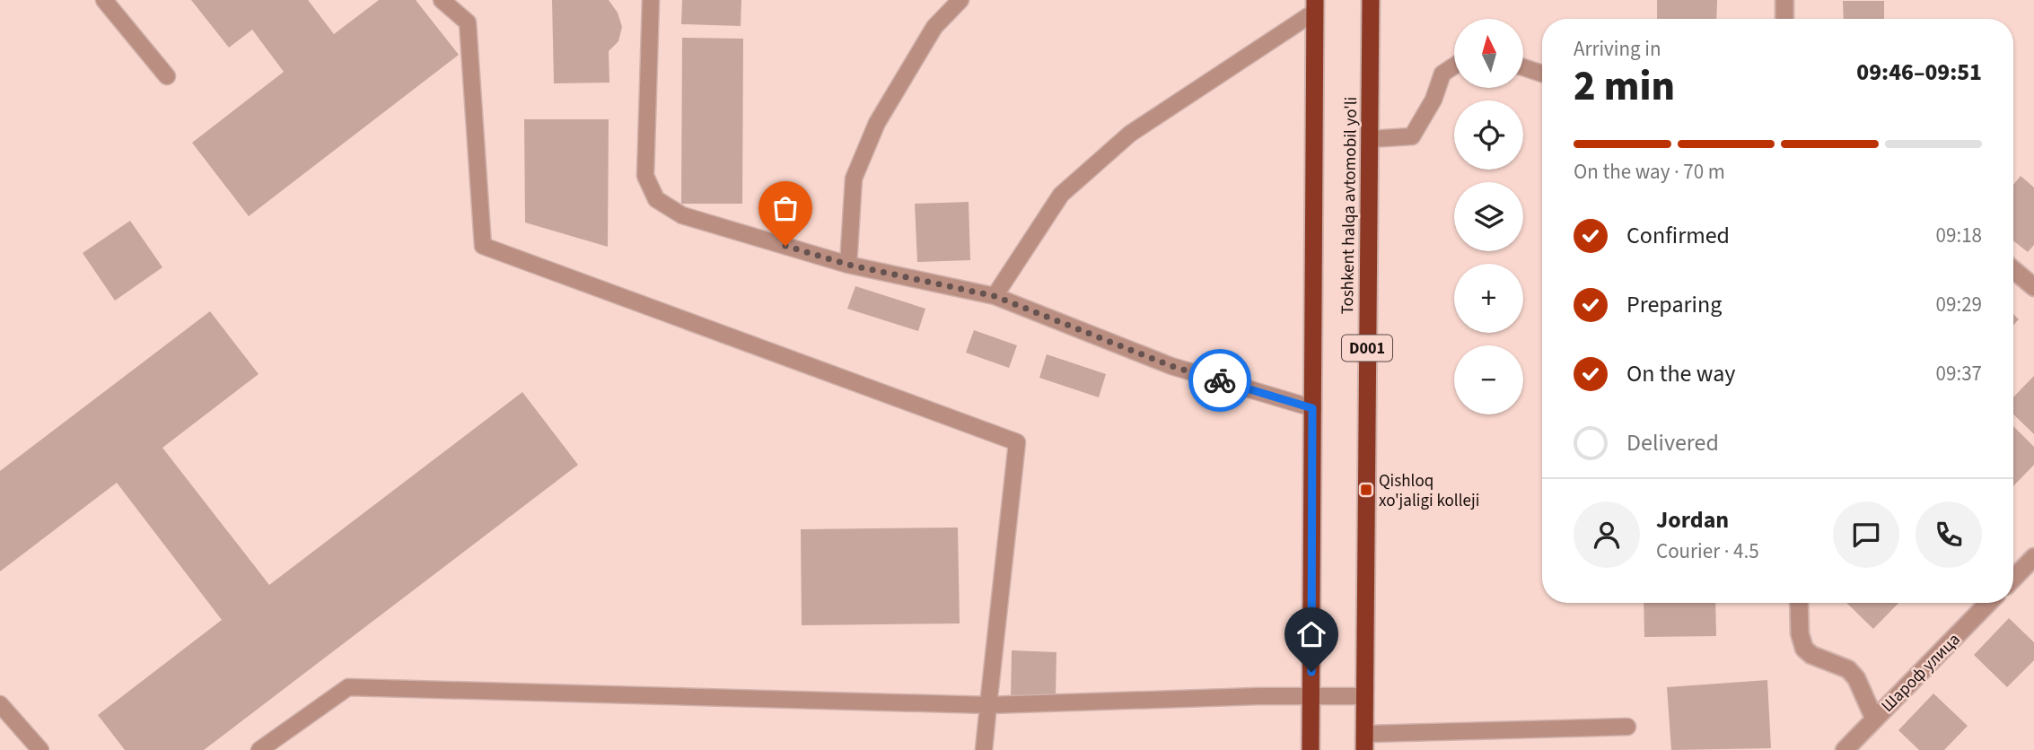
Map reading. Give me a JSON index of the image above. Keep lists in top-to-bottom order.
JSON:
{
  "streets": {
    "highway": ["Toshkent halqa avtomobil yo'li", "D001"],
    "street": ["Шароф улица"]
  },
  "places": {
    "transit": ["Qishloq xo'jaligi kolleji"]
  },
  "north": "top",
  "page": {
    "map_buttons": ["+", "−"],
    "heading": ["2 min", "Arriving in", "09:46–09:51"],
    "panel": ["Jordan", "Courier · 4.5"],
    "bar": "On the way · 70 m",
    "list": [
      ["Confirmed", "09:18"],
      ["Preparing", "09:29"],
      ["On the way", "09:37"],
      "Delivered"
    ]
  }
}
